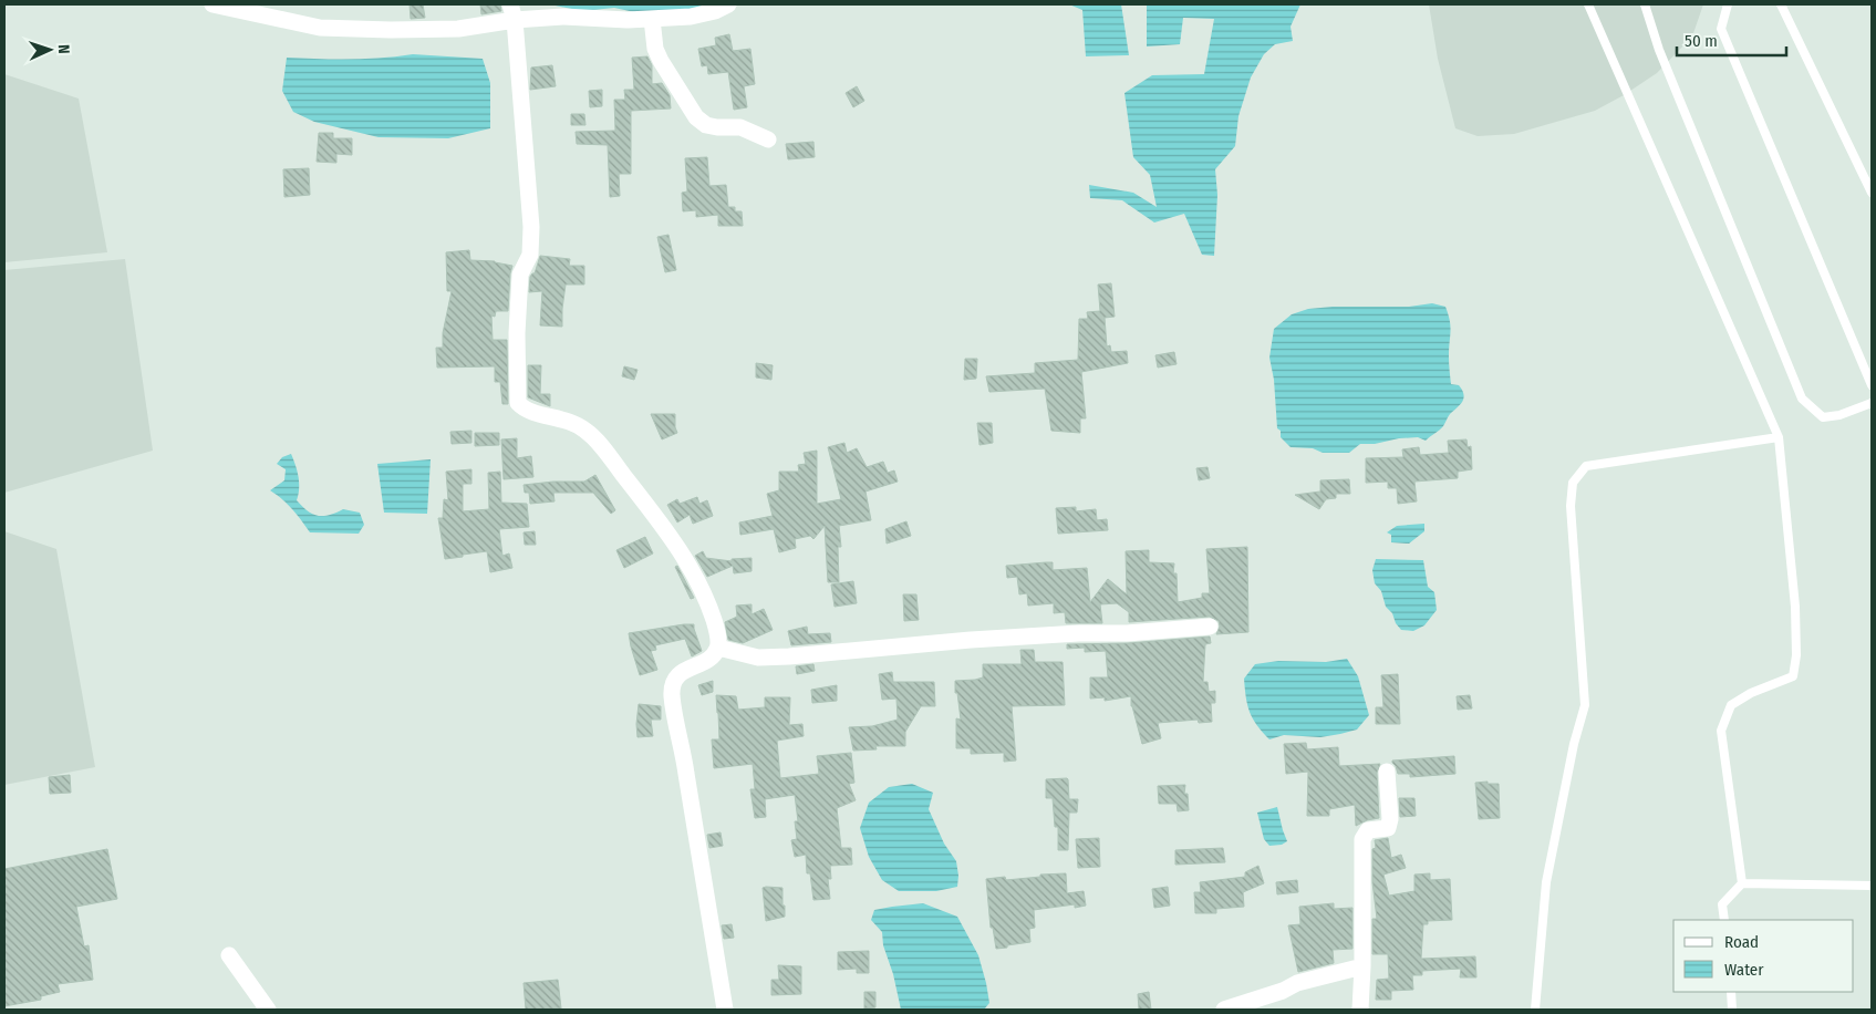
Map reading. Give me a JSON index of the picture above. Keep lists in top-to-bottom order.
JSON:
{
  "legend": ["Road", "Water"],
  "scale_bar": "50 m",
  "north": "right"
}
